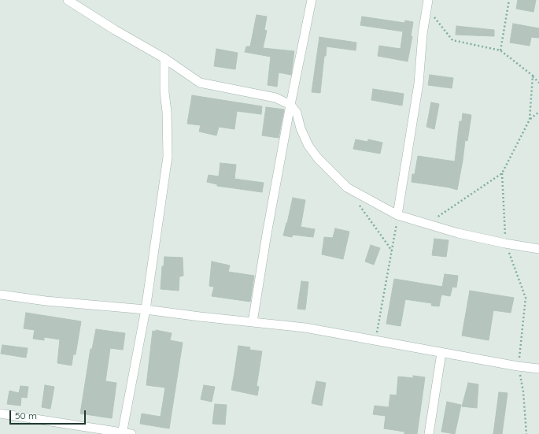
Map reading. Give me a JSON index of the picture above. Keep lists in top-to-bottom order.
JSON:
{
  "scale_bar": "50 m"
}
